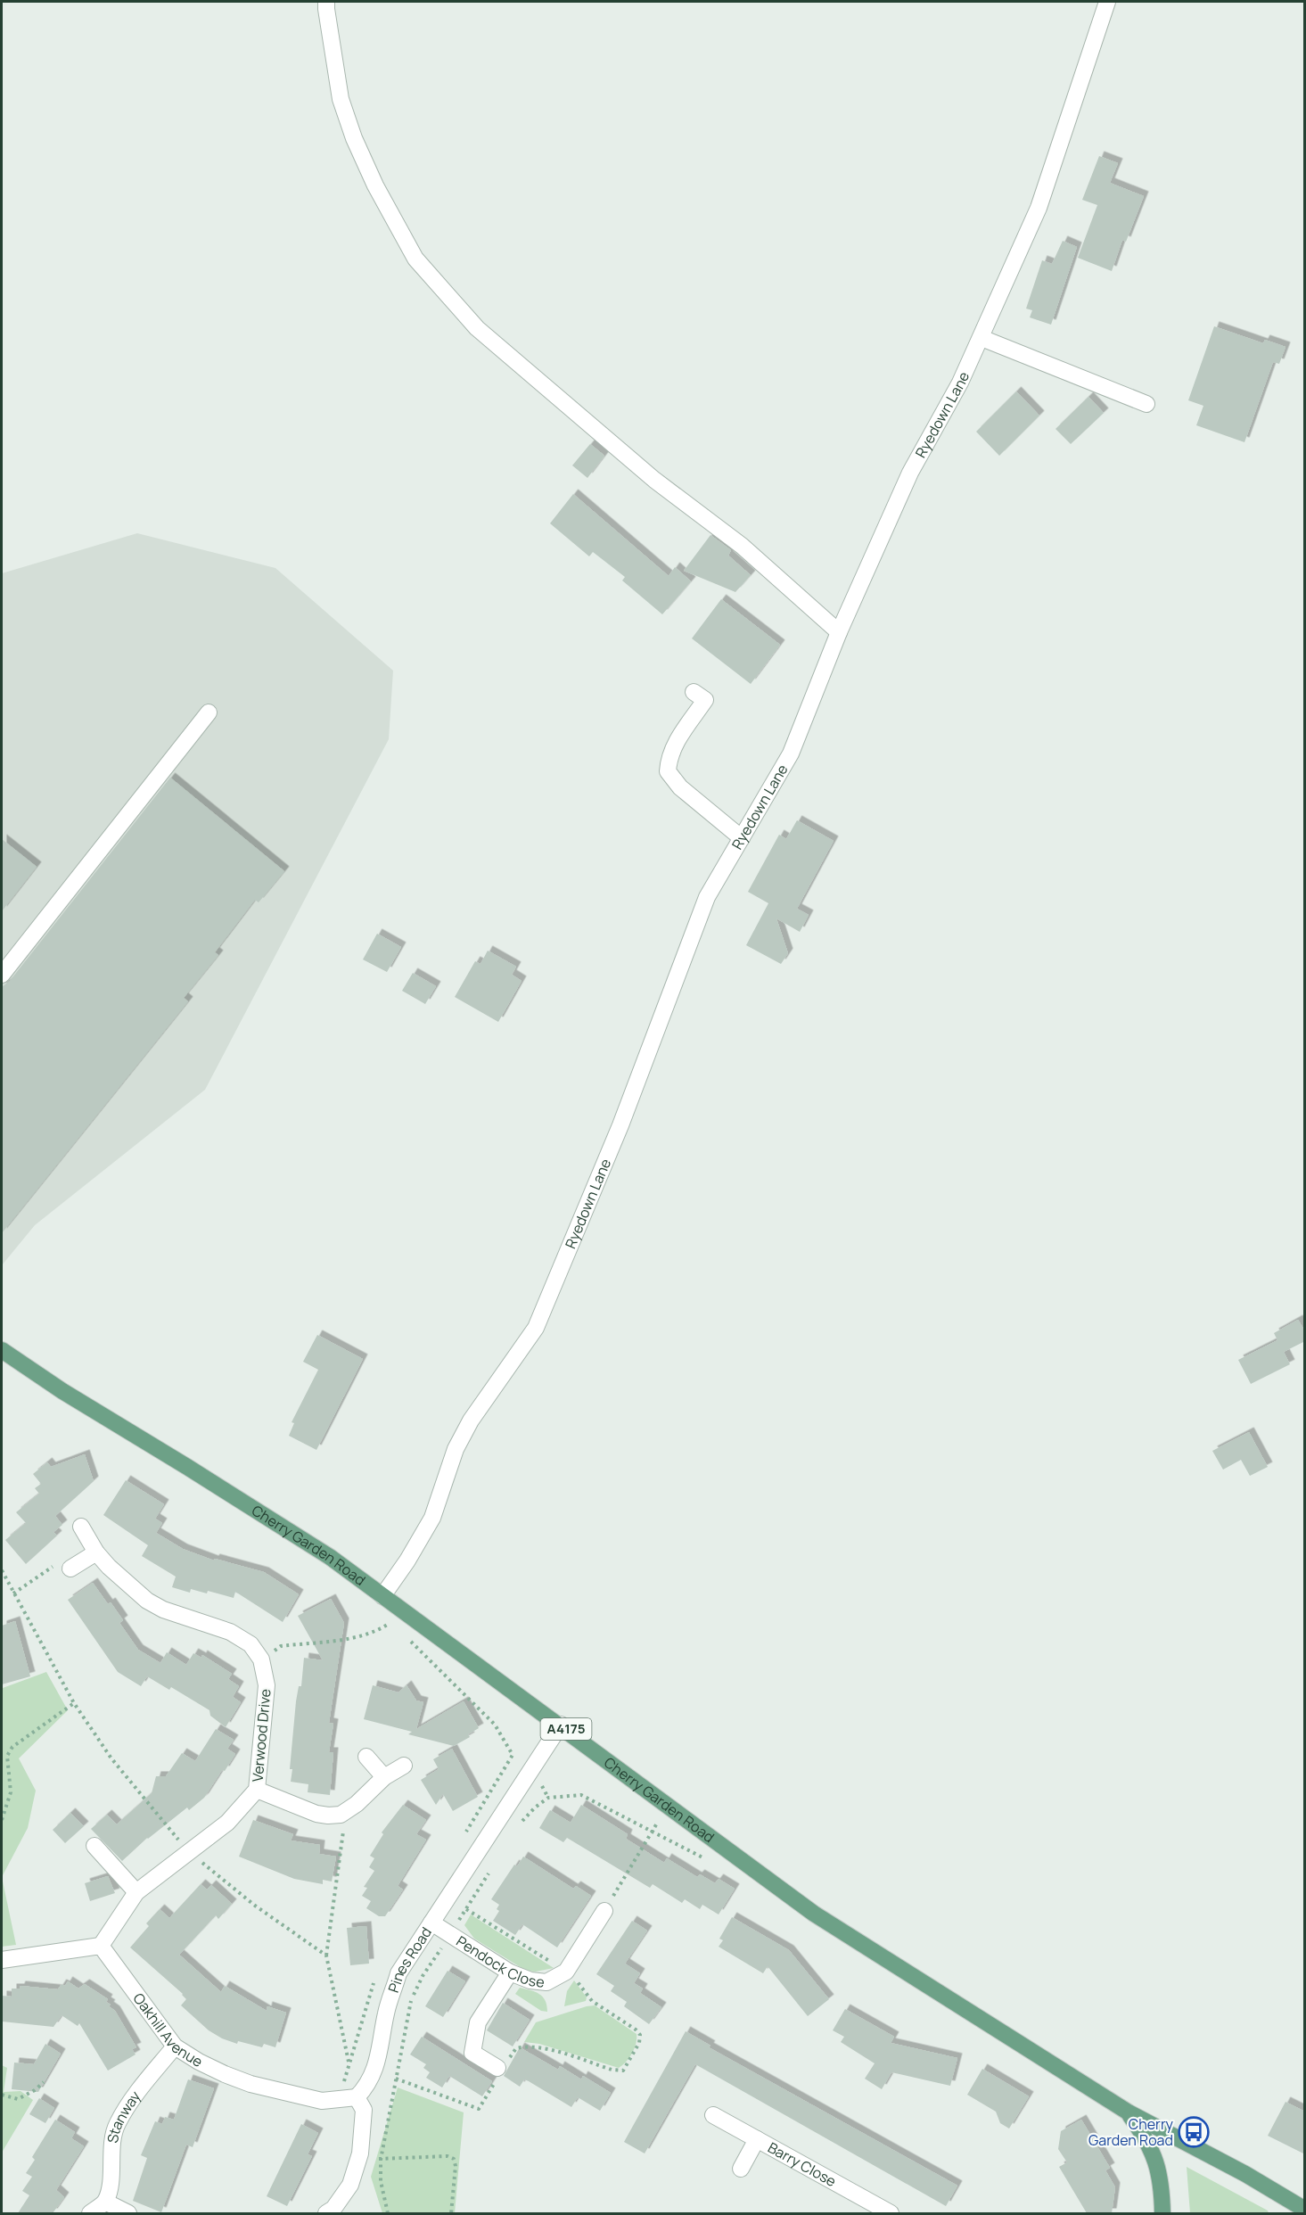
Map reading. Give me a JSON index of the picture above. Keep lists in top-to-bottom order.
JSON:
{
  "streets": {
    "main road": ["Cherry Garden Road", "A4175"],
    "street": [
      "Ryedown Lane",
      "Verwood Drive",
      "Pendock Close",
      "Pines Road",
      "Oakhill Avenue",
      "Stanway",
      "Barry Close"
    ]
  },
  "crossings": [
    ["Ryedown Lane", "Cherry Garden Road"],
    ["Cherry Garden Road", "A4175"],
    ["Cherry Garden Road", "Pines Road"],
    ["Verwood Drive", "Oakhill Avenue"],
    ["Pendock Close", "Pines Road"],
    ["Pines Road", "Oakhill Avenue"],
    ["Oakhill Avenue", "Stanway"]
  ],
  "places": {
    "bus stop": ["Cherry Garden Road"]
  }
}
